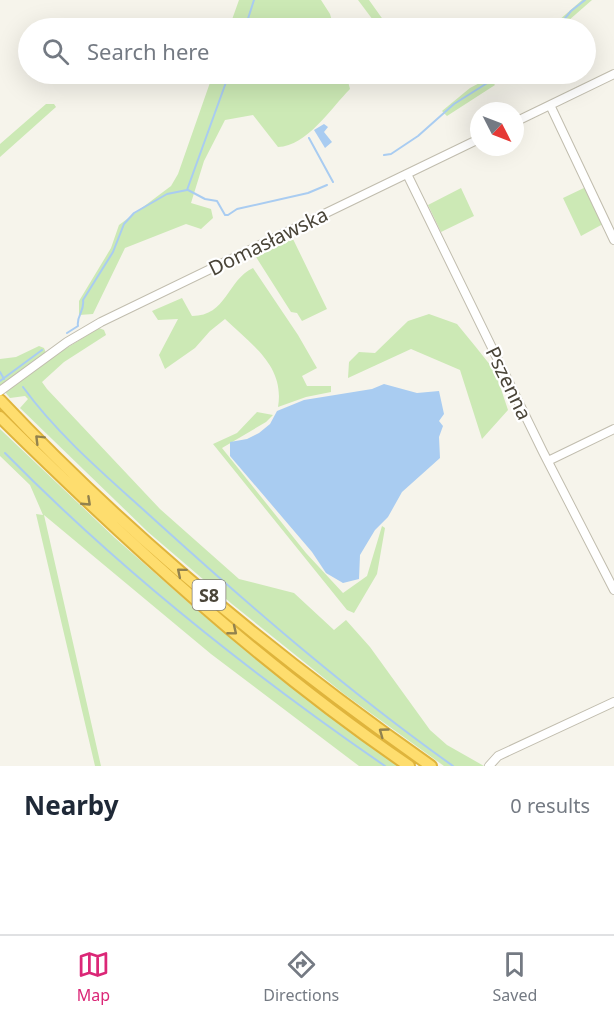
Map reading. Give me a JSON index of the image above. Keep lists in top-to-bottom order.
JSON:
{
  "streets": {
    "highway": ["S8"],
    "street": ["Domasławska", "Pszenna"]
  },
  "crossings": [
    ["Domasławska", "Pszenna"]
  ],
  "north": "bottom right",
  "page": {
    "search": "Search here",
    "heading": ["Nearby", "0 results"],
    "nav": ["Map", "Directions", "Saved"]
  }
}
